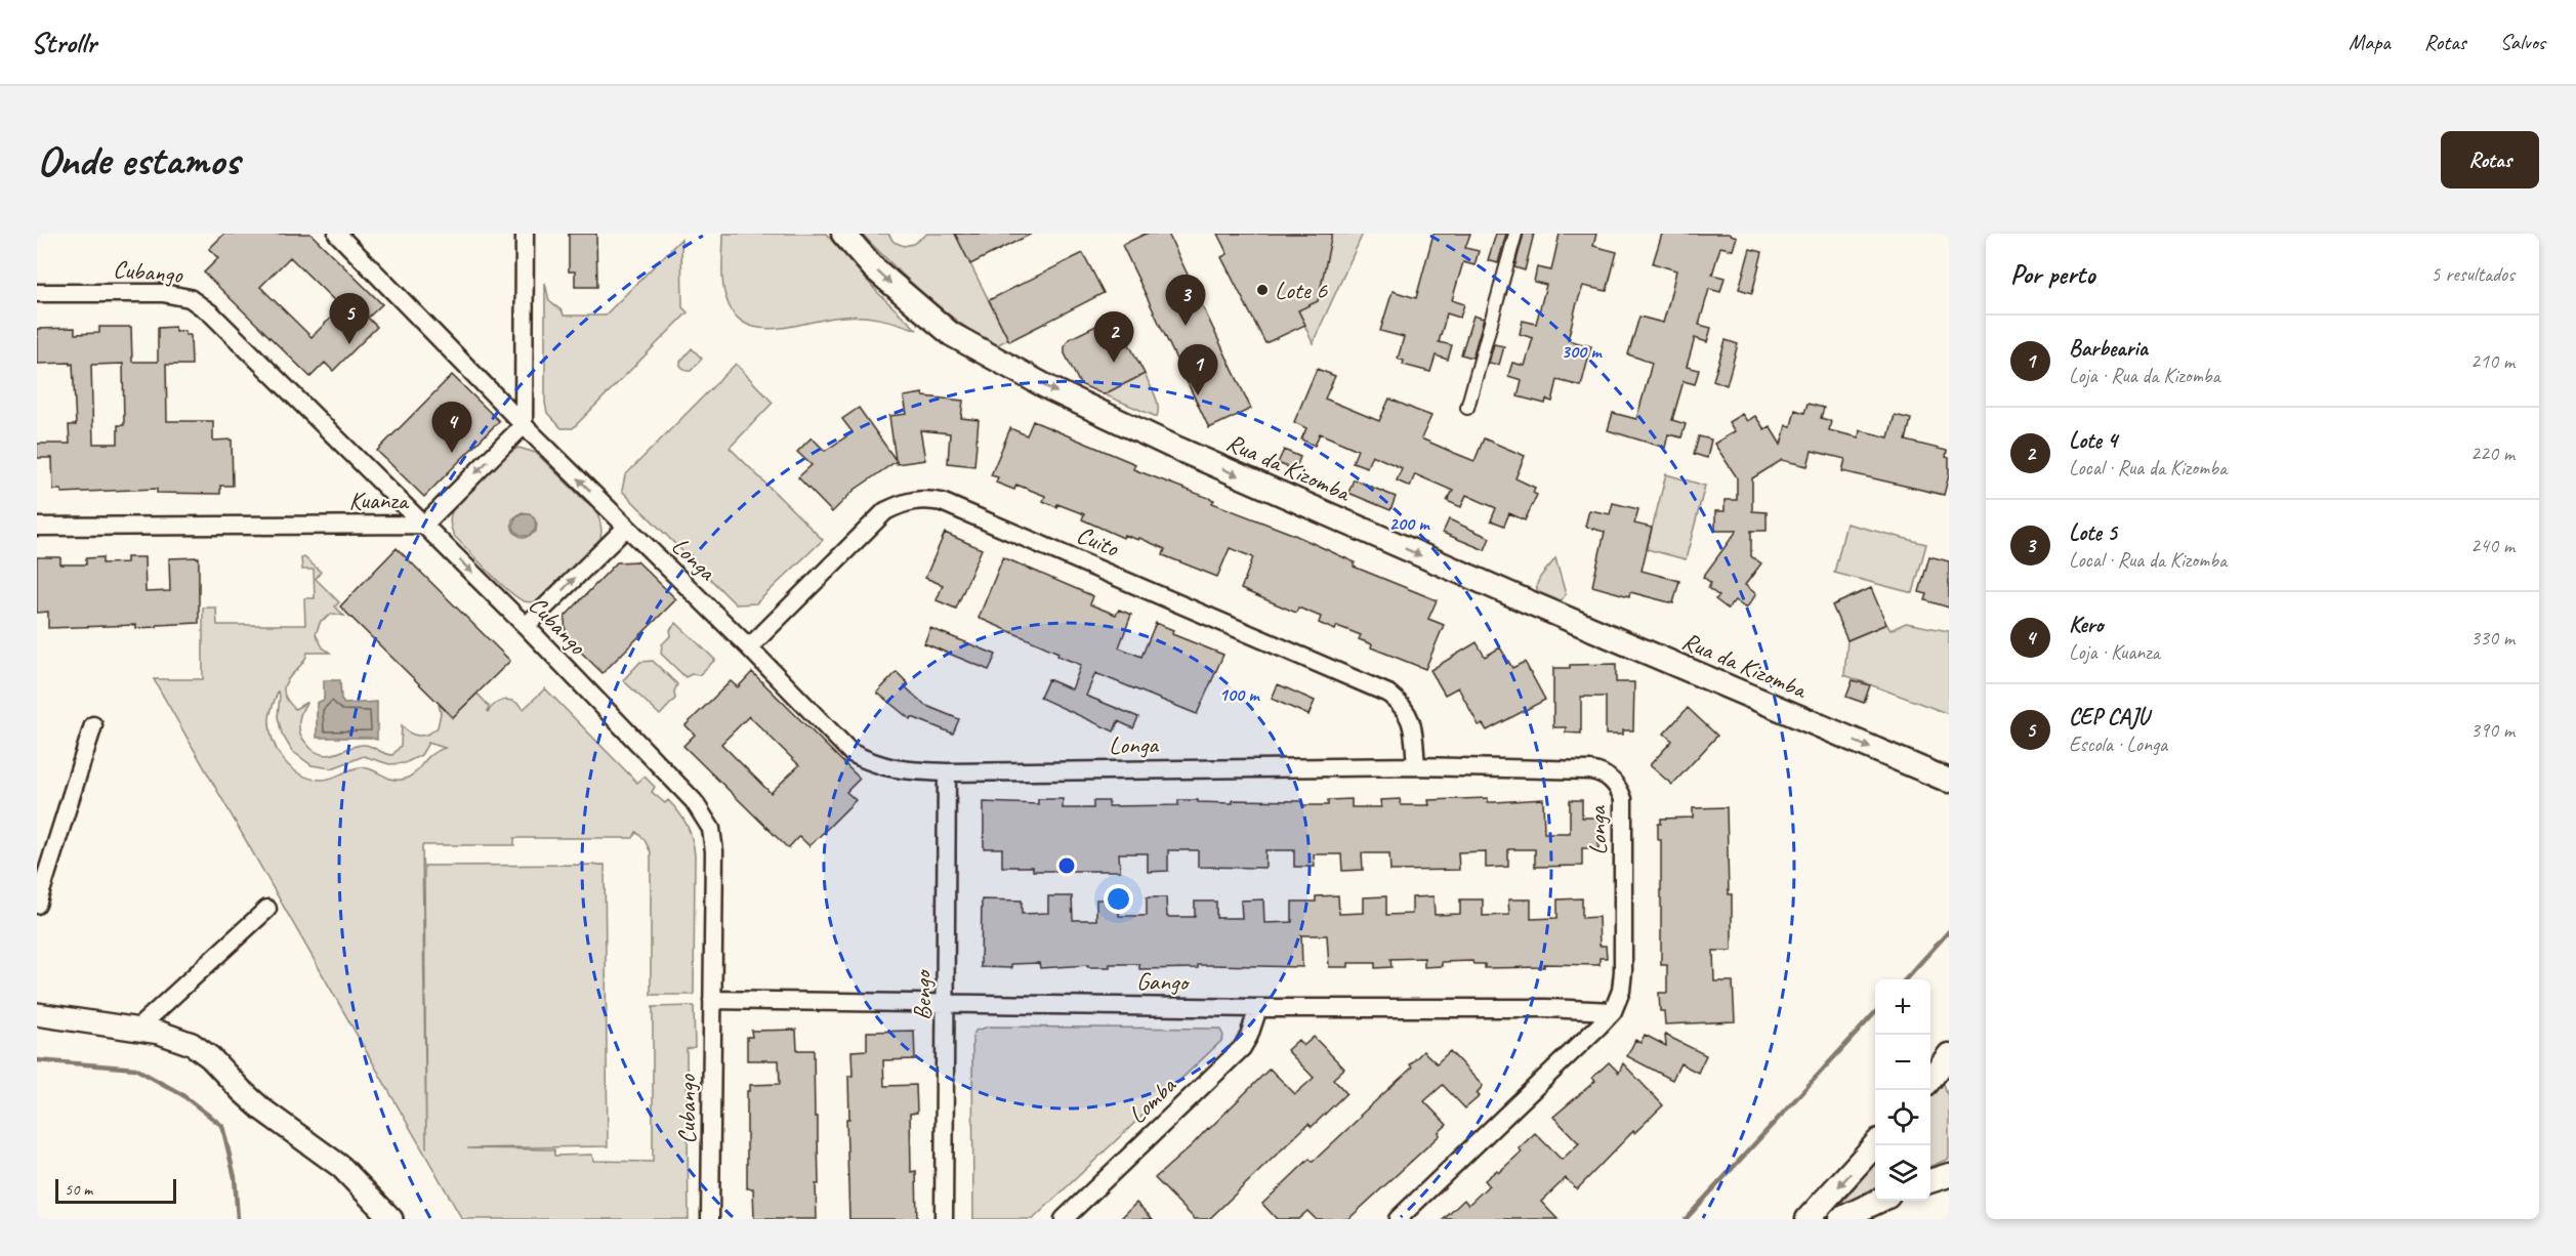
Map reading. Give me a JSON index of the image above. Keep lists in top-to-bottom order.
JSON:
{
  "streets": {
    "main road": ["Rua da Kizomba"],
    "street": [
      "Cubango",
      "Kuanza",
      "Cuito",
      "Longa",
      "Gango",
      "Bengo",
      "Lomba"
    ]
  },
  "crossings": [
    ["Cubango", "Kuanza"],
    ["Cubango", "Gango"],
    ["Kuanza", "Longa"],
    ["Cuito", "Longa"],
    ["Longa", "Gango"],
    ["Longa", "Bengo"],
    ["Gango", "Bengo"],
    ["Gango", "Lomba"]
  ],
  "one_way": ["Rua da Kizomba"],
  "places": ["Lote 6"],
  "scale_bar": "50 m",
  "page": {
    "header": "Strollr",
    "nav": ["Mapa", "Rotas", "Salvos"],
    "buttons": "Rotas",
    "title": "Onde estamos",
    "heading": ["Por perto", "5 resultados"],
    "pins": [
      "3",
      "5",
      "2",
      "1",
      "4"
    ],
    "list": [
      {
        "mark": "1",
        "name": "Barbearia",
        "note": "Loja · Rua da Kizomba",
        "value": "210 m"
      },
      {
        "mark": "2",
        "name": "Lote 4",
        "note": "Local · Rua da Kizomba",
        "value": "220 m"
      },
      {
        "mark": "3",
        "name": "Lote 5",
        "note": "Local · Rua da Kizomba",
        "value": "240 m"
      },
      {
        "mark": "4",
        "name": "Kero",
        "note": "Loja · Kuanza",
        "value": "330 m"
      },
      {
        "mark": "5",
        "name": "CEP CAJU",
        "note": "Escola · Longa",
        "value": "390 m"
      }
    ],
    "map_buttons": ["+", "−"],
    "scale": "50 m"
  },
  "rings": ["300 m", "200 m", "100 m"]
}
